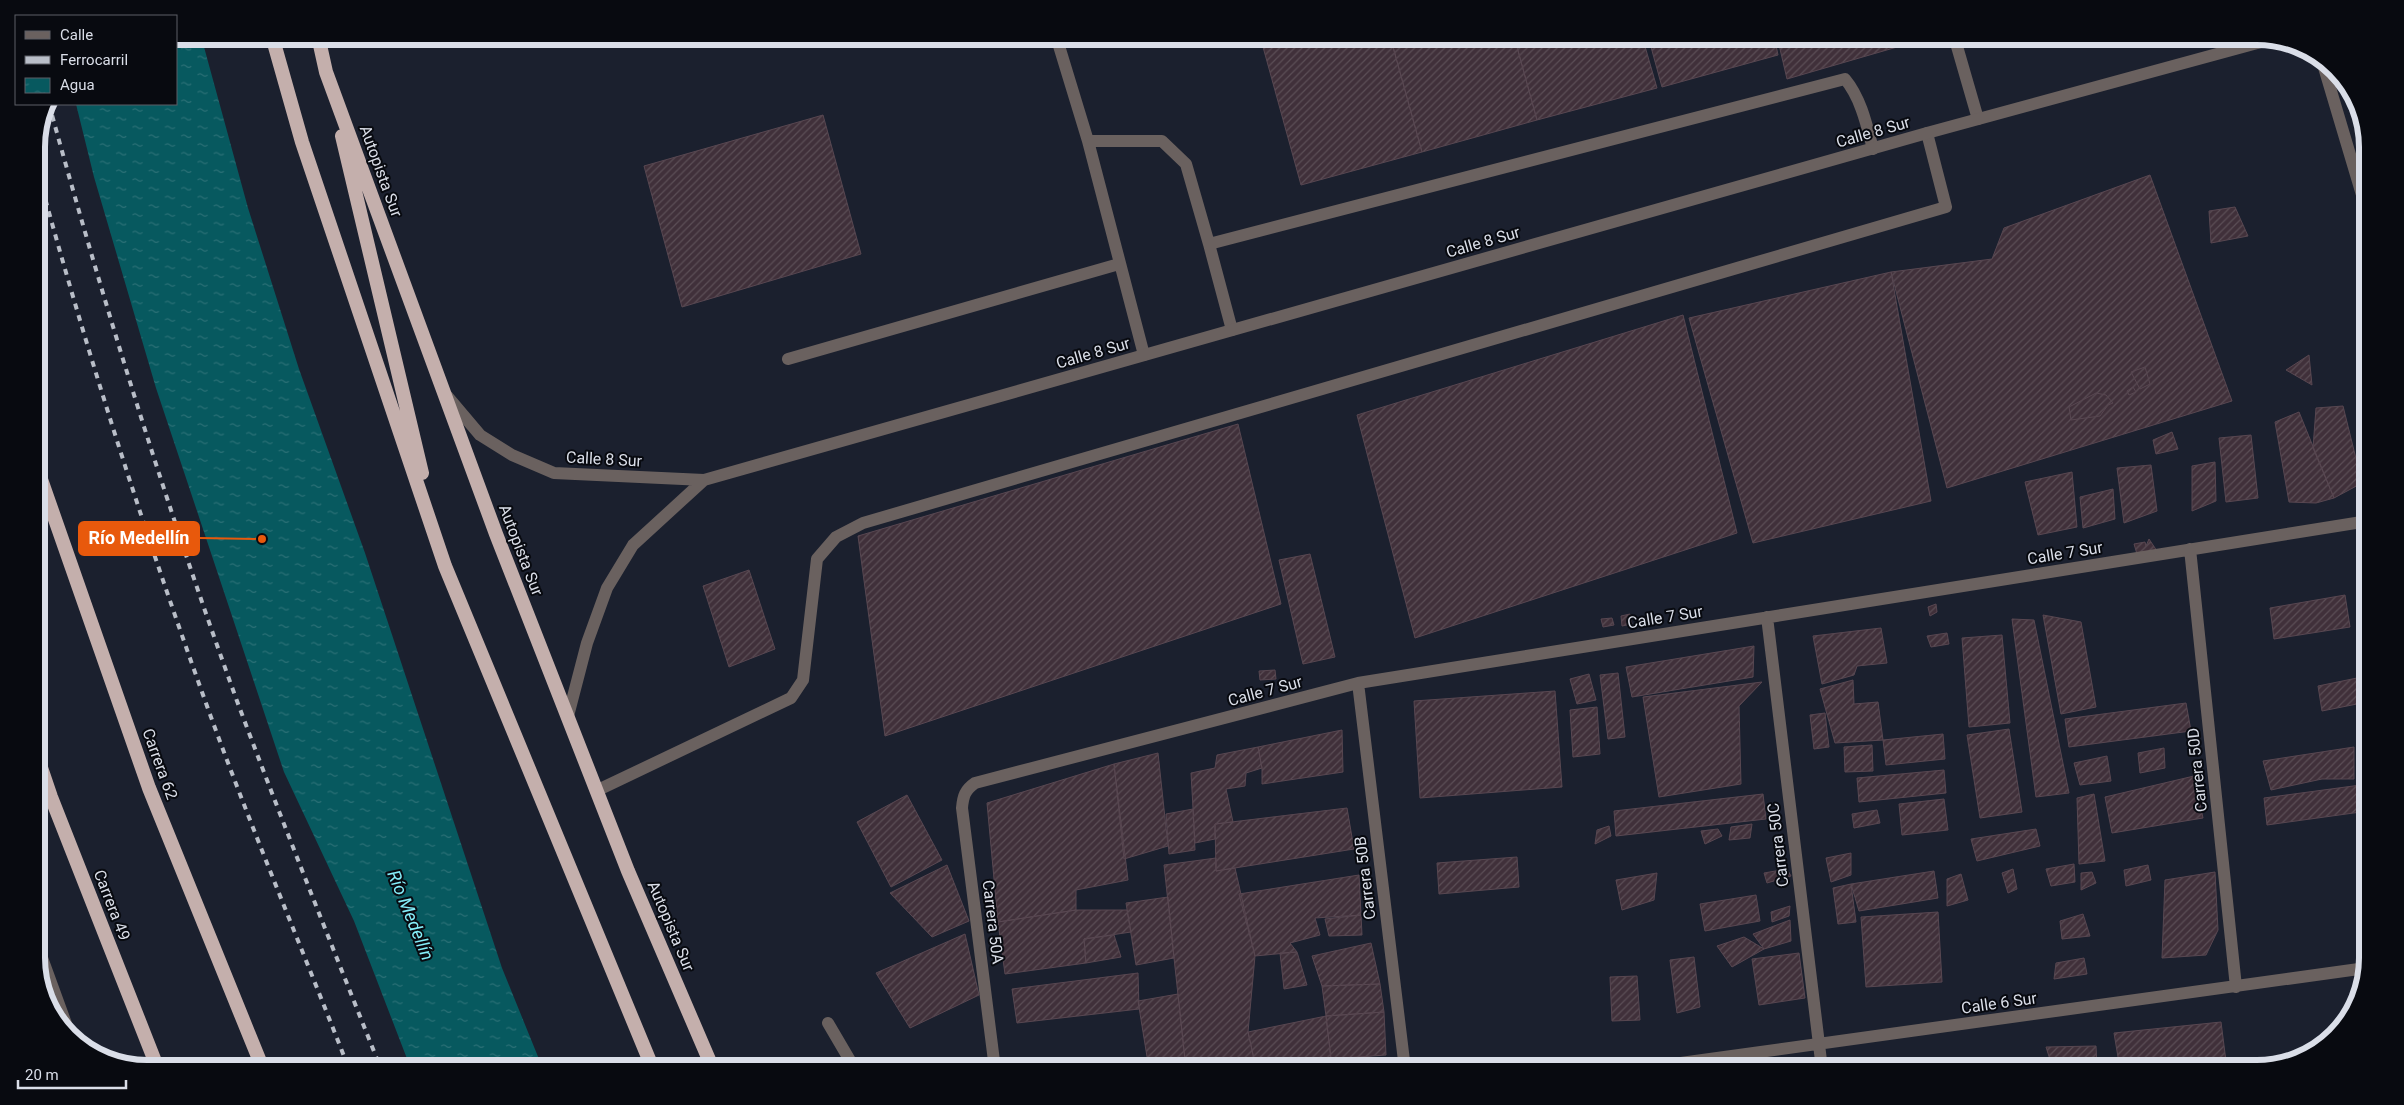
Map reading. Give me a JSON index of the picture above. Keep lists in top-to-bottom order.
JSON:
{
  "streets": {
    "highway": ["Autopista Sur", "Carrera 62", "Carrera 49"],
    "street": [
      "Calle 8 Sur",
      "Calle 7 Sur",
      "Carrera 50D",
      "Carrera 50C",
      "Carrera 50B",
      "Carrera 50A",
      "Calle 6 Sur"
    ]
  },
  "crossings": [
    ["Calle 8 Sur", "Autopista Sur"],
    ["Calle 7 Sur", "Carrera 50D"],
    ["Calle 7 Sur", "Carrera 50C"],
    ["Calle 7 Sur", "Carrera 50B"],
    ["Calle 7 Sur", "Carrera 50A"],
    ["Carrera 50D", "Calle 6 Sur"],
    ["Carrera 50C", "Calle 6 Sur"]
  ],
  "water": ["Río Medellín"],
  "places": ["Río Medellín"],
  "legend": ["Calle", "Ferrocarril", "Agua"],
  "scale_bar": "20 m"
}
